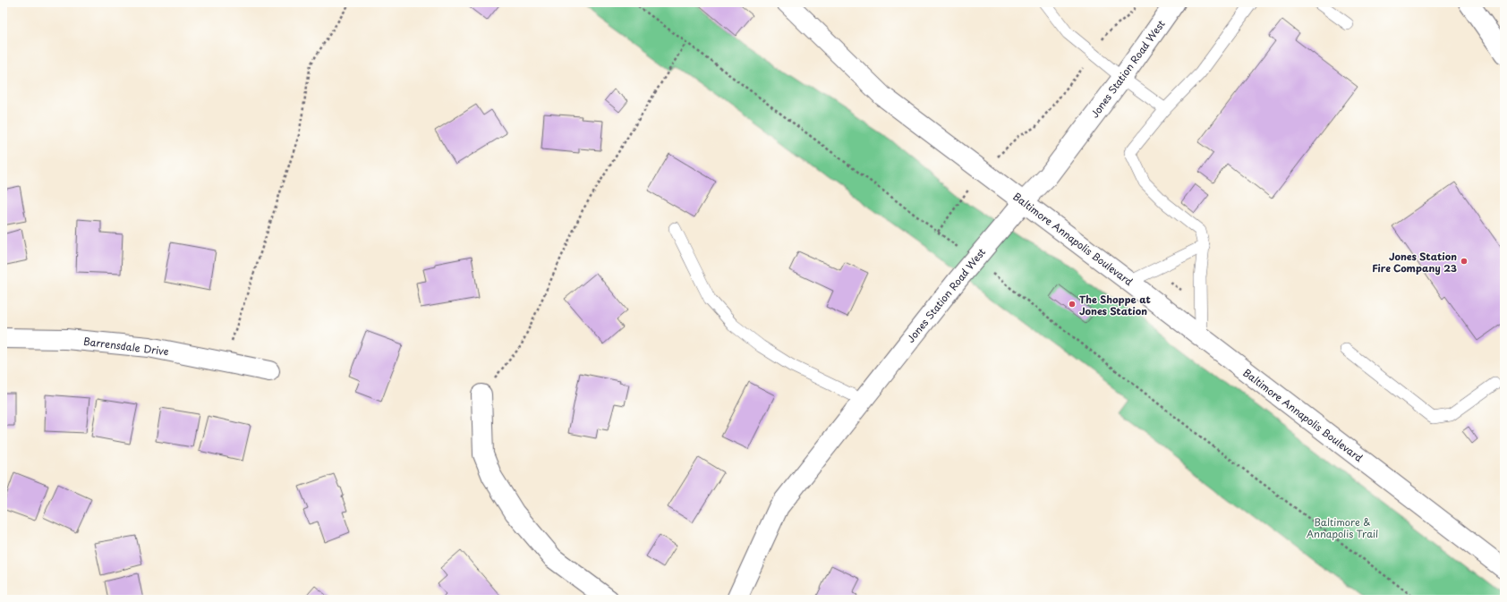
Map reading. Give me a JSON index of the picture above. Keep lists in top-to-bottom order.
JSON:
{
  "streets": {
    "main road": ["Jones Station Road West", "Baltimore Annapolis Boulevard", "Barrensdale Drive"]
  },
  "crossings": [
    ["Jones Station Road West", "Baltimore Annapolis Boulevard"]
  ],
  "parks": ["Baltimore & Annapolis Trail"],
  "places": ["Jones Station Fire Company 23", "The Shoppe at Jones Station"]
}
